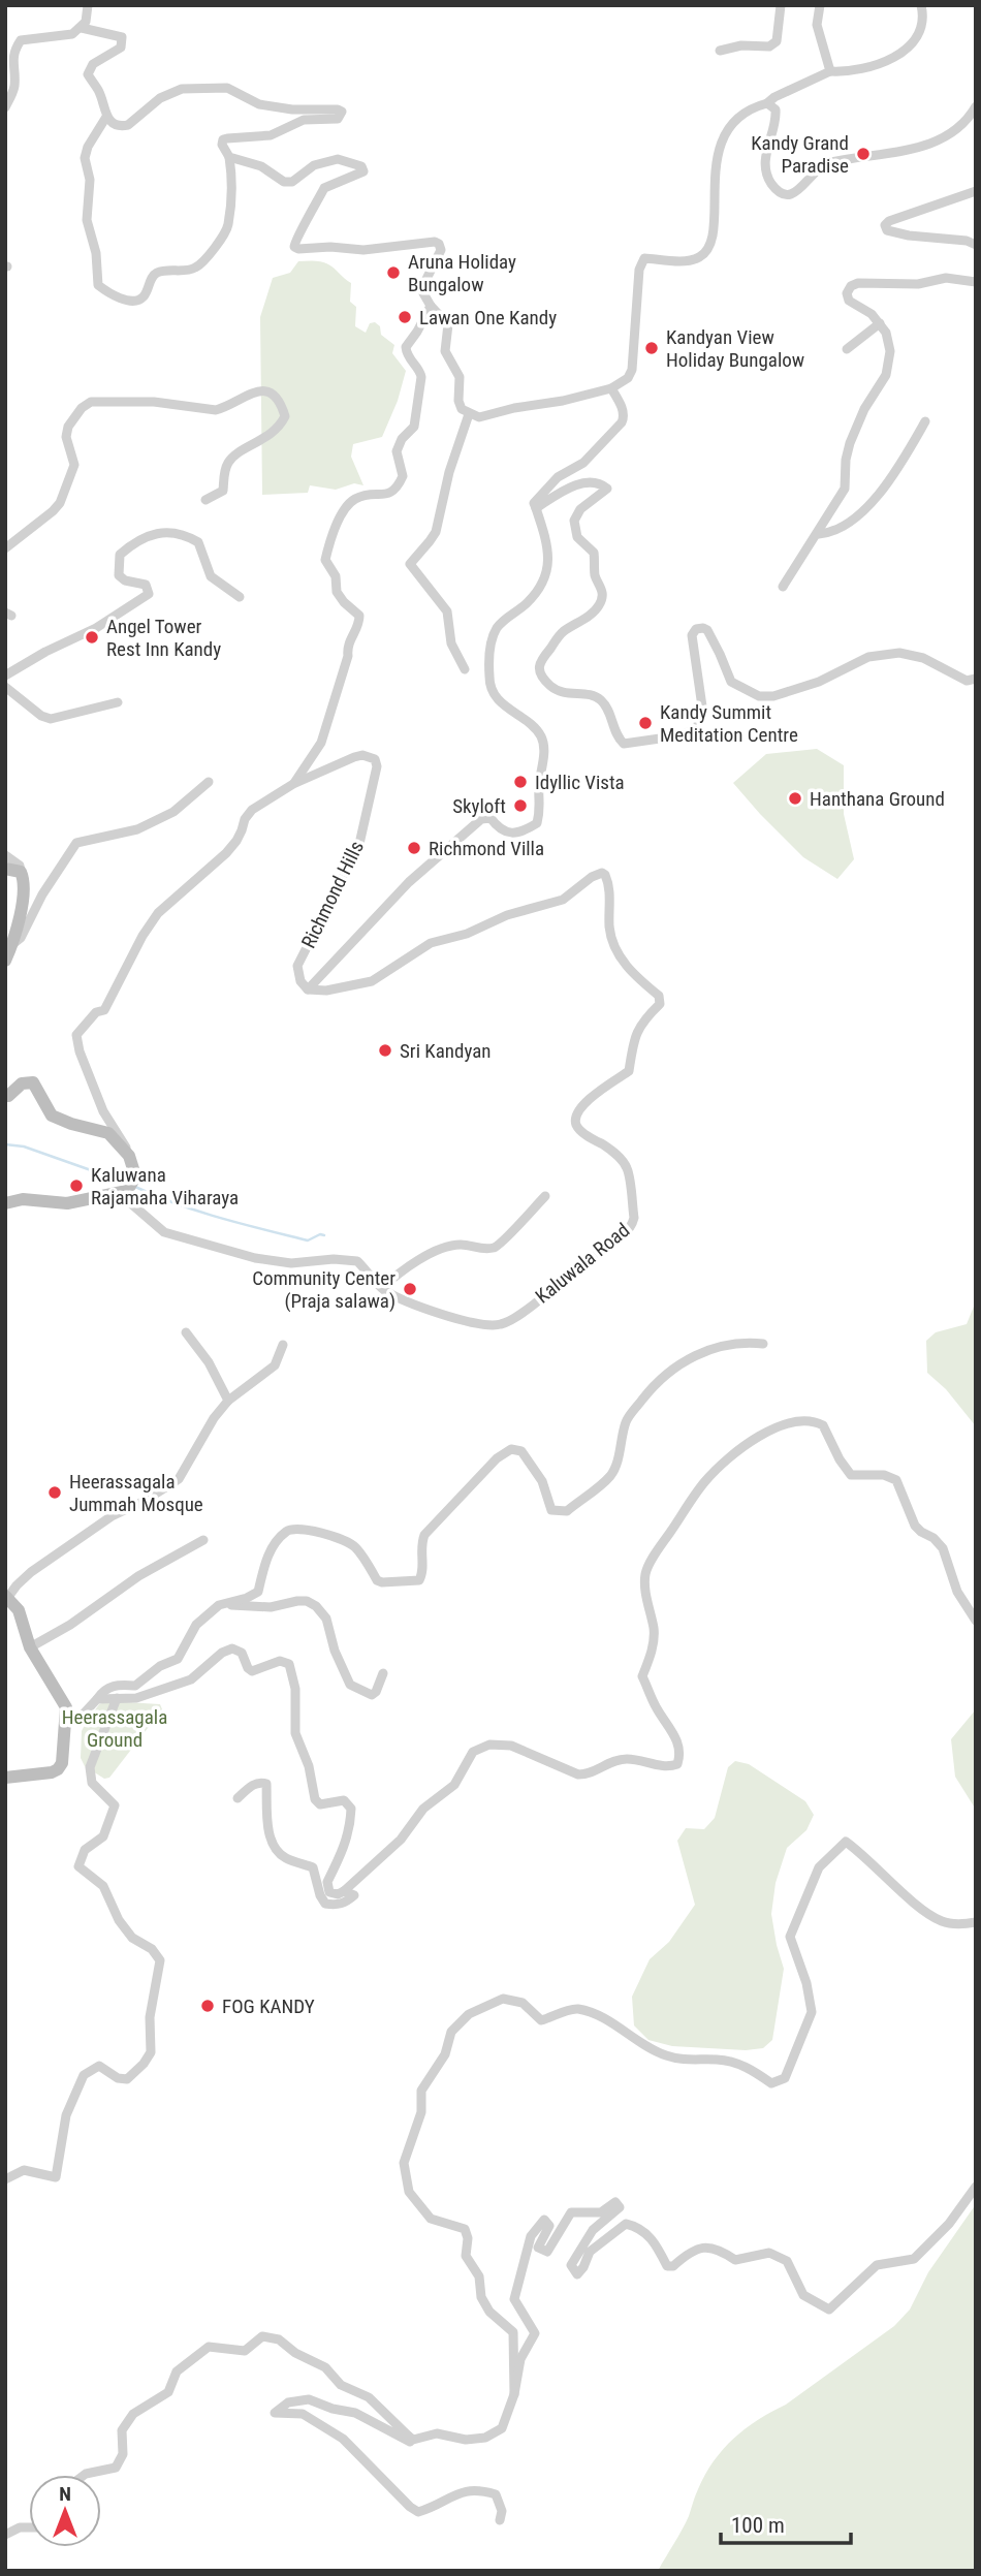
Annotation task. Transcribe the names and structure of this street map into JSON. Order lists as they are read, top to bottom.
{
  "streets": {
    "street": ["Richmond Hills", "Kaluwala Road"]
  },
  "crossings": [
    ["Richmond Hills", "Kaluwala Road"]
  ],
  "parks": ["Heerassagala Ground"],
  "places": [
    "Kandy Grand Paradise",
    "Aruna Holiday Bungalow",
    "Lawan One Kandy",
    "Kandyan View Holiday Bungalow",
    "Angel Tower Rest Inn Kandy",
    "Kandy Summit Meditation Centre",
    "Idyllic Vista",
    "Hanthana Ground",
    "Skyloft",
    "Richmond Villa",
    "Sri Kandyan",
    "Kaluwana Rajamaha Viharaya",
    "Community Center (Praja salawa)",
    "Heerassagala Jummah Mosque",
    "FOG KANDY"
  ],
  "scale_bar": "100 m",
  "north": "top"
}
